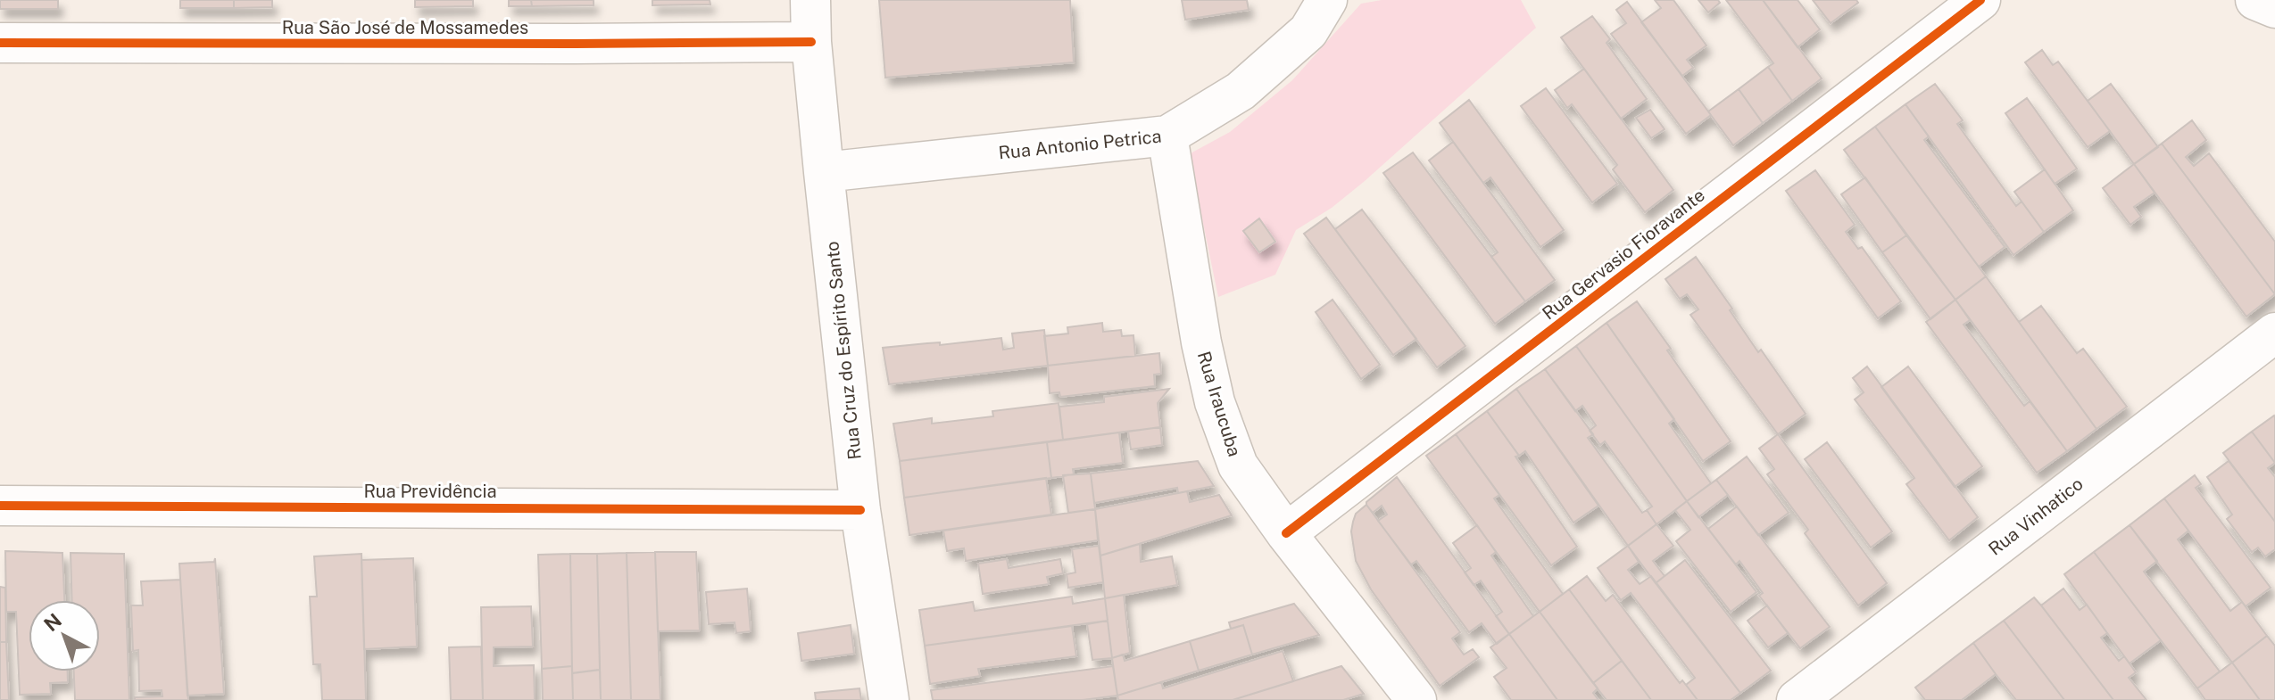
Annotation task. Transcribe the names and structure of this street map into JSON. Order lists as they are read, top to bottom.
{
  "streets": {
    "street": [
      "Rua São José de Mossamedes",
      "Rua Antonio Petrica",
      "Rua Gervasio Fioravante",
      "Rua Cruz do Espírito Santo",
      "Rua Iraucuba",
      "Rua Previdência",
      "Rua Vinhatico"
    ]
  },
  "crossings": [
    ["Rua São José de Mossamedes", "Rua Cruz do Espírito Santo"],
    ["Rua Antonio Petrica", "Rua Cruz do Espírito Santo"],
    ["Rua Antonio Petrica", "Rua Iraucuba"],
    ["Rua Gervasio Fioravante", "Rua Iraucuba"],
    ["Rua Cruz do Espírito Santo", "Rua Previdência"]
  ],
  "north": "top left"
}
